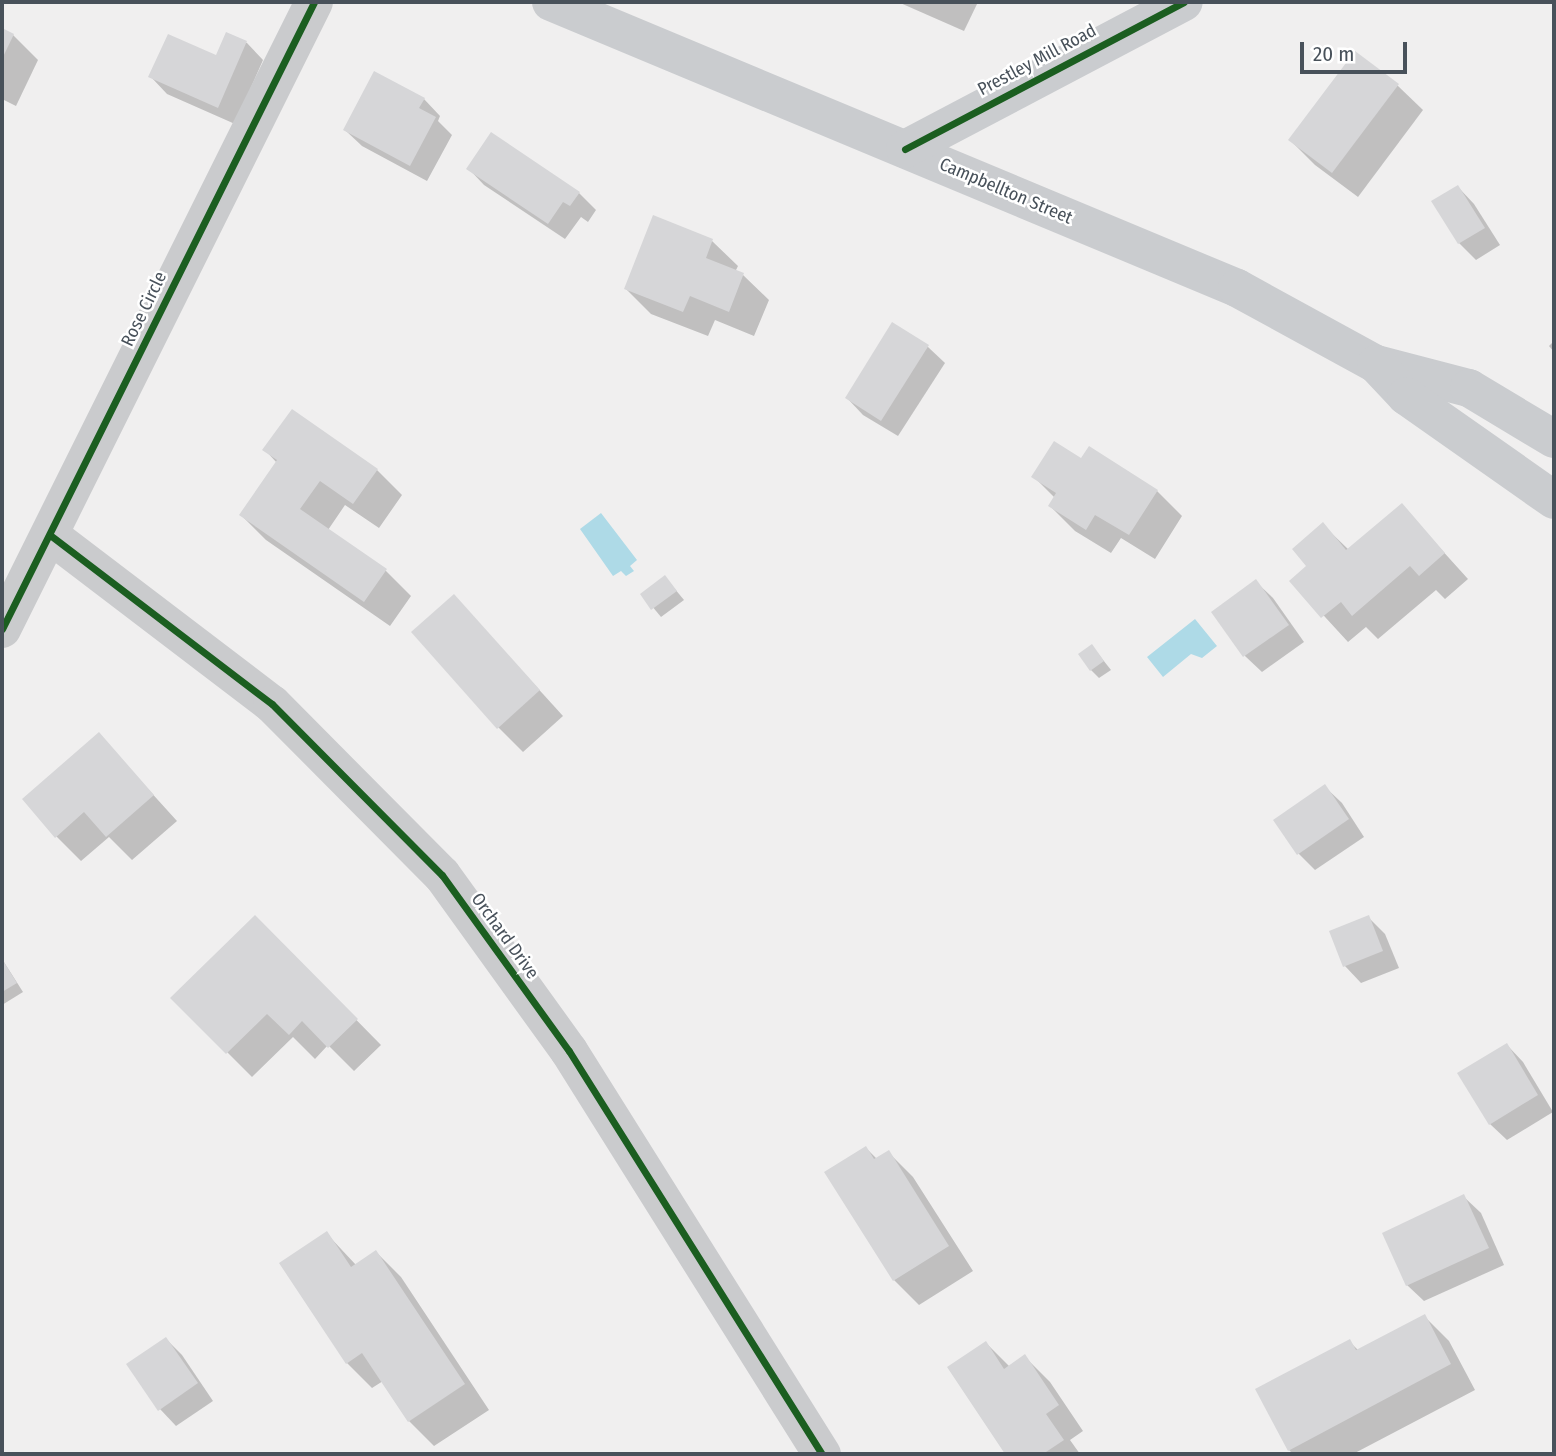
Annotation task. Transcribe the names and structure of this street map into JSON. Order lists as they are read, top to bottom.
{
  "streets": {
    "main road": ["Prestley Mill Road", "Campbellton Street"],
    "street": ["Rose Circle", "Orchard Drive"]
  },
  "crossings": [
    ["Prestley Mill Road", "Campbellton Street"],
    ["Rose Circle", "Orchard Drive"]
  ],
  "scale_bar": "20 m"
}
